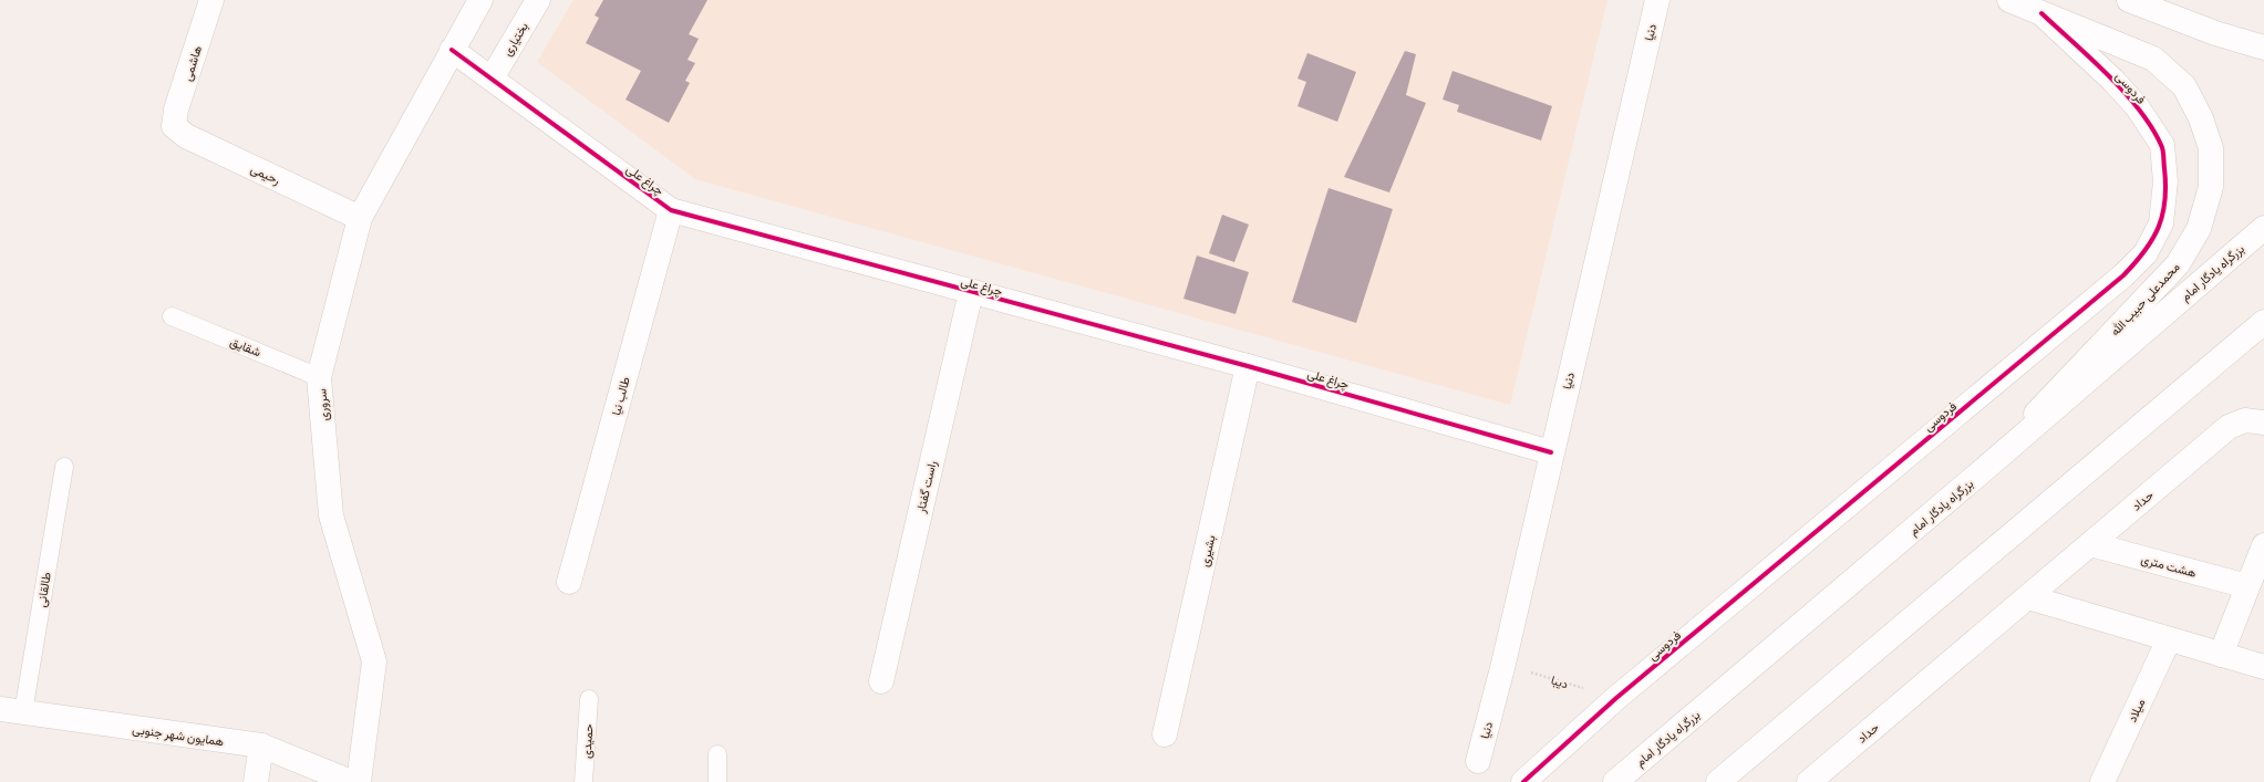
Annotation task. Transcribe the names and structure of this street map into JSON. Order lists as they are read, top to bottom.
{
  "streets": {
    "main road": [
      "دنیا",
      "بختیاری",
      "هاشمی",
      "فردوسی",
      "رحیمی",
      "چراغ‌ علی",
      "بزرگراه یادگار امام",
      "محمدعلی حبیب الله",
      "طالب‌ نیا",
      "سروری",
      "راست گفتار",
      "حداد",
      "بشیری",
      "هشت متری",
      "میلاد",
      "همایون‌ شهر جنوبی"
    ],
    "lane": ["شقایق", "طالقانی", "حمیدی"],
    "path": ["دیبا"]
  },
  "crossings": [
    ["دنیا", "چراغ‌ علی"],
    ["دنیا", "دیبا"],
    ["بختیاری", "چراغ‌ علی"],
    ["هاشمی", "رحیمی"],
    ["فردوسی", "محمدعلی حبیب الله"],
    ["فردوسی", "دیبا"],
    ["رحیمی", "سروری"],
    ["چراغ‌ علی", "طالب‌ نیا"],
    ["چراغ‌ علی", "سروری"],
    ["چراغ‌ علی", "راست گفتار"],
    ["چراغ‌ علی", "بشیری"],
    ["بزرگراه یادگار امام", "محمدعلی حبیب الله"],
    ["شقایق", "سروری"],
    ["حداد", "هشت متری"],
    ["طالقانی", "همایون‌ شهر جنوبی"]
  ]
}
